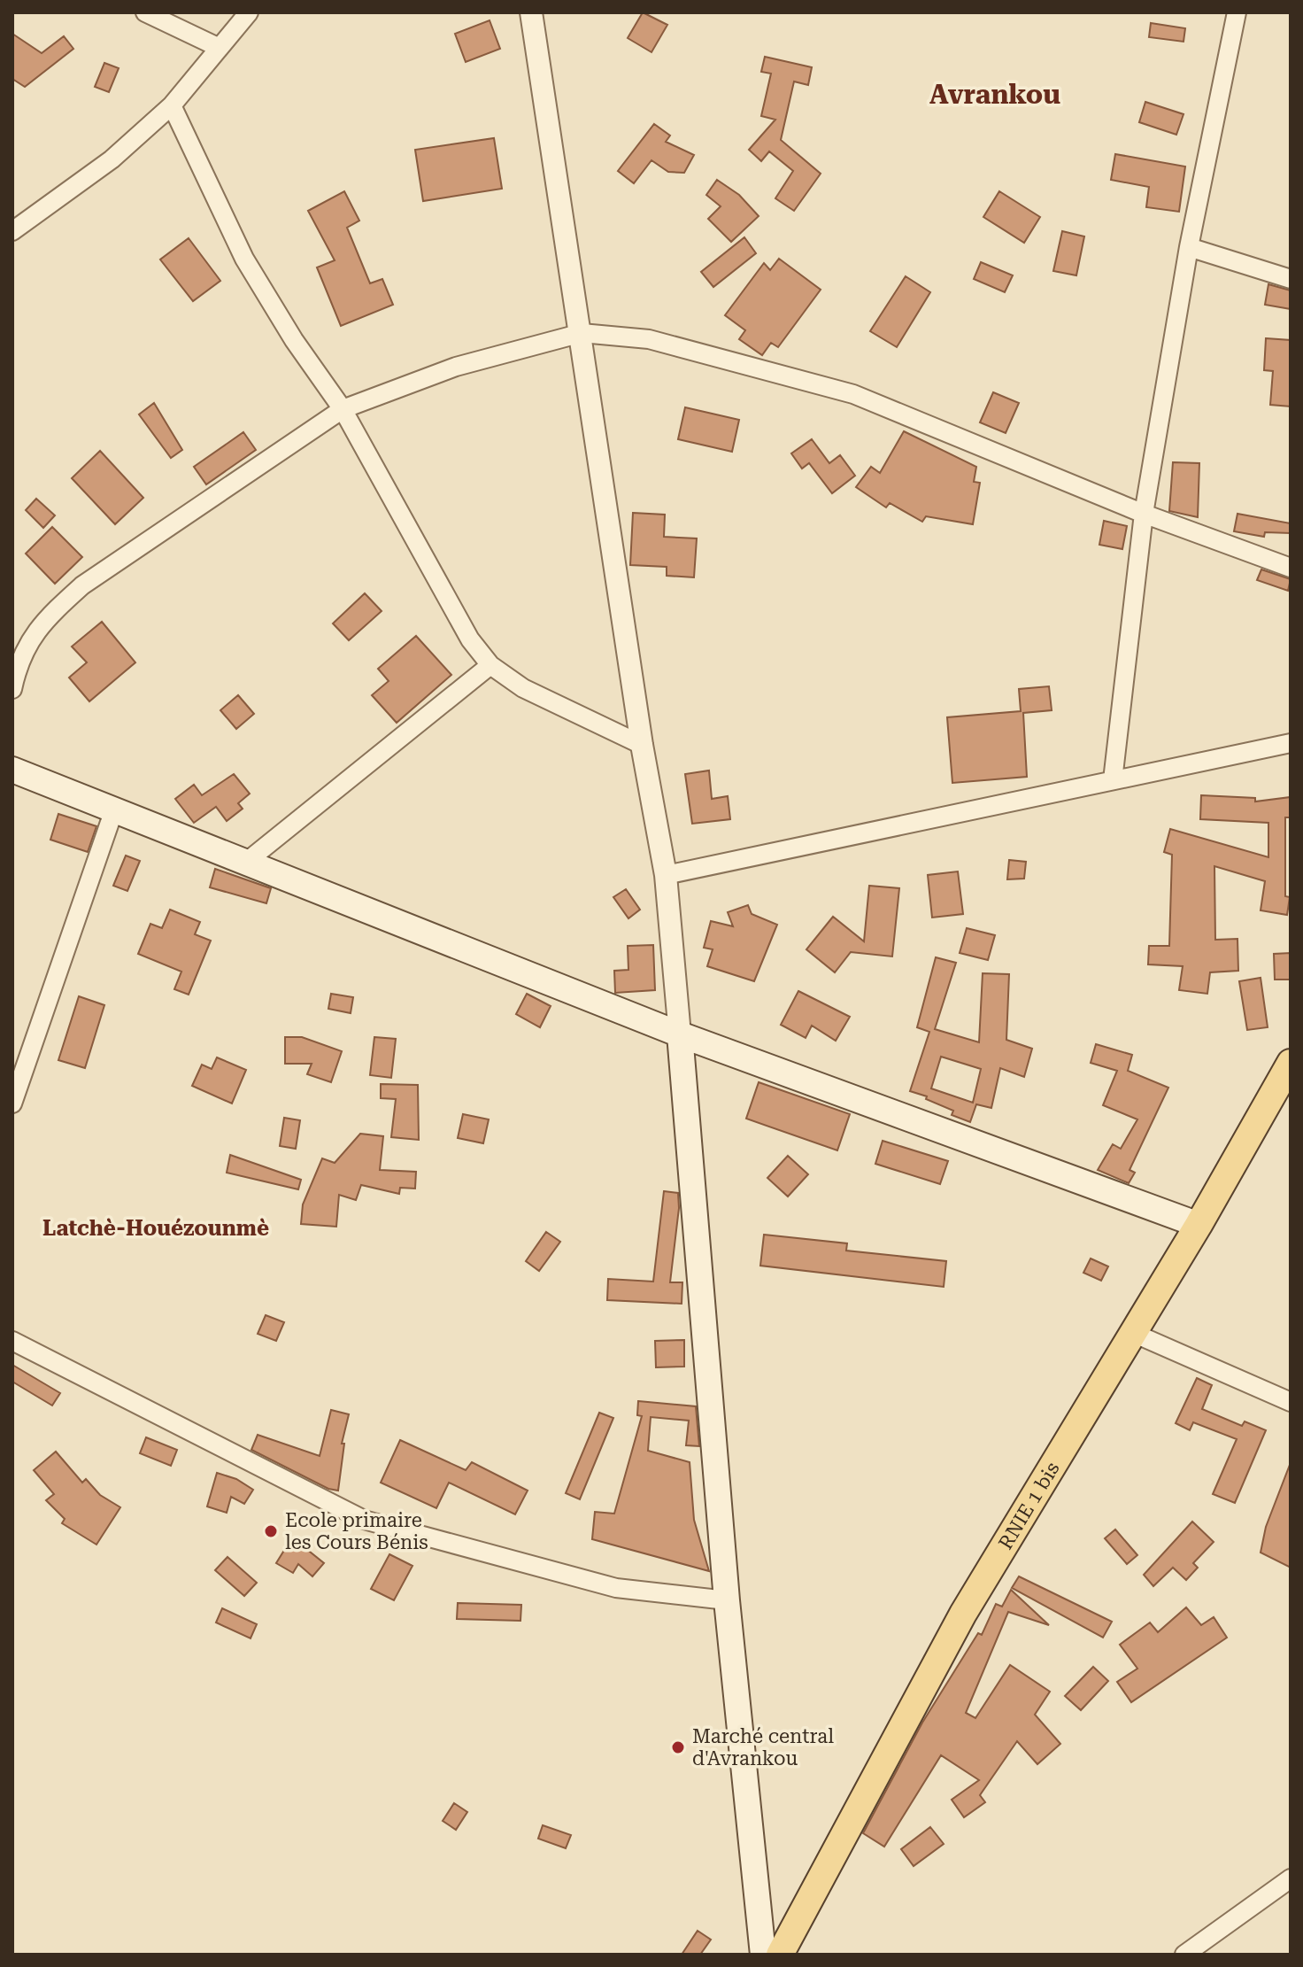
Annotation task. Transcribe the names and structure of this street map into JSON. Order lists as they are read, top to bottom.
{
  "streets": {
    "main road": ["RNIE 1 bis"]
  },
  "districts": ["Avrankou", "Latchè-Houézounmè"],
  "places": ["Ecole primaire les Cours Bénis", "Marché central d'Avrankou"]
}
